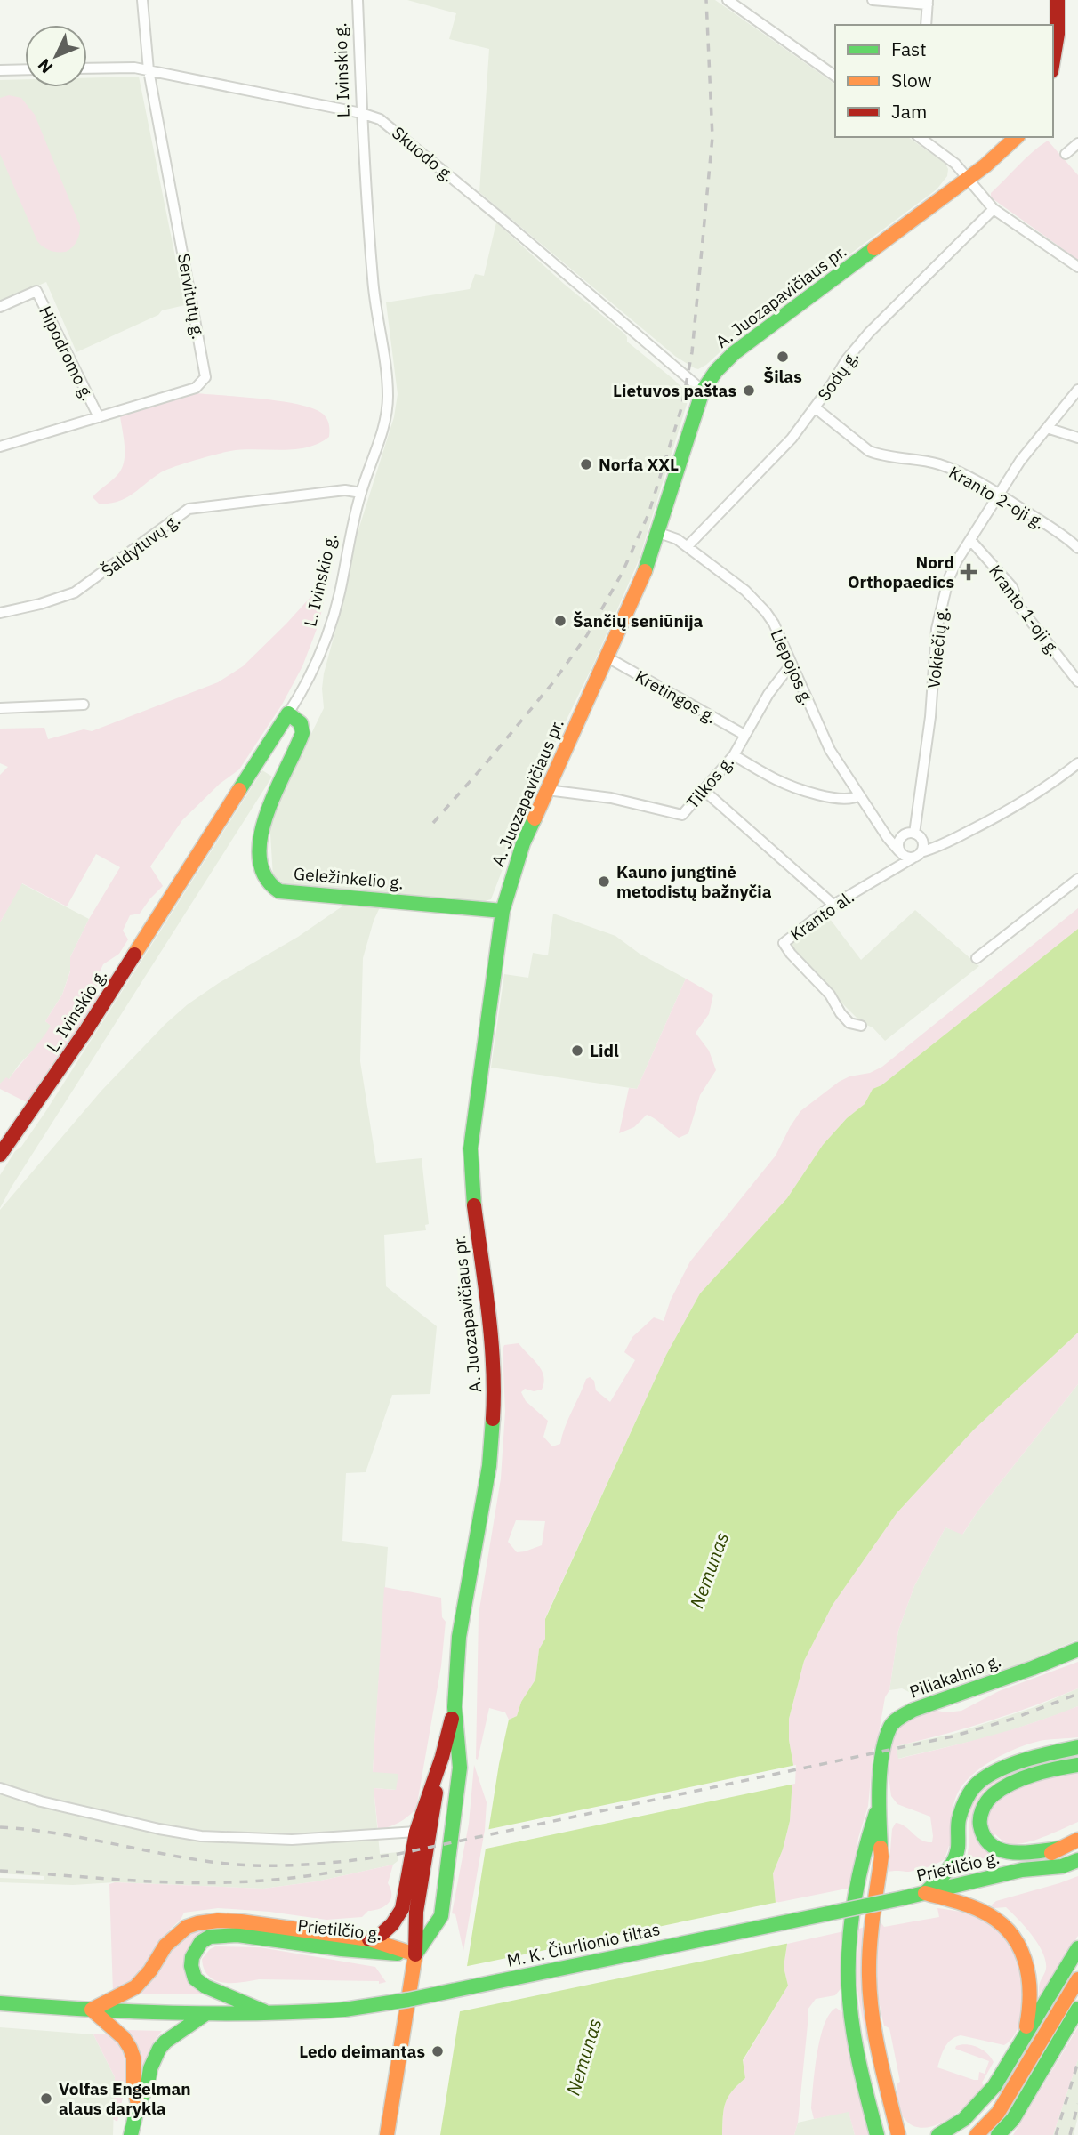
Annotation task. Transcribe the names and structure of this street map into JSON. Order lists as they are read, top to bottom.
{
  "streets": {
    "main road": [
      "L. Ivinskio g.",
      "A. Juozapavičiaus pr.",
      "Geležinkelio g.",
      "Piliakalnio g.",
      "Prietilčio g.",
      "M. K. Čiurlionio tiltas"
    ],
    "street": [
      "Skuodo g.",
      "Servitutų g.",
      "Hipodromo g.",
      "Sodų g.",
      "Kranto 2-oji g.",
      "Šaldytuvų g.",
      "Kranto 1-oji g.",
      "Vokiečių g.",
      "Liepojos g.",
      "Kretingos g.",
      "Tilkos g.",
      "Kranto al."
    ]
  },
  "crossings": [
    ["L. Ivinskio g.", "Skuodo g."],
    ["L. Ivinskio g.", "Šaldytuvų g."],
    ["L. Ivinskio g.", "Geležinkelio g."],
    ["Skuodo g.", "Servitutų g."],
    ["Skuodo g.", "A. Juozapavičiaus pr."],
    ["Servitutų g.", "Hipodromo g."],
    ["A. Juozapavičiaus pr.", "Liepojos g."],
    ["A. Juozapavičiaus pr.", "Kretingos g."],
    ["A. Juozapavičiaus pr.", "Tilkos g."],
    ["A. Juozapavičiaus pr.", "Geležinkelio g."],
    ["A. Juozapavičiaus pr.", "Prietilčio g."],
    ["Sodų g.", "Kranto 2-oji g."],
    ["Sodų g.", "Liepojos g."],
    ["Kranto 2-oji g.", "Vokiečių g."],
    ["Kranto 1-oji g.", "Vokiečių g."],
    ["Liepojos g.", "Tilkos g."],
    ["Kretingos g.", "Tilkos g."],
    ["Prietilčio g.", "M. K. Čiurlionio tiltas"]
  ],
  "water": ["Nemunas"],
  "places": {
    "other": [
      "Šilas",
      "Lietuvos paštas",
      "Norfa XXL",
      "Šančių seniūnija",
      "Kauno jungtinė metodistų bažnyčia",
      "Lidl",
      "Ledo deimantas",
      "Volfas Engelman alaus darykla"
    ],
    "health": ["Nord Orthopaedics"]
  },
  "legend": ["Fast", "Slow", "Jam"],
  "north": "bottom left"
}
